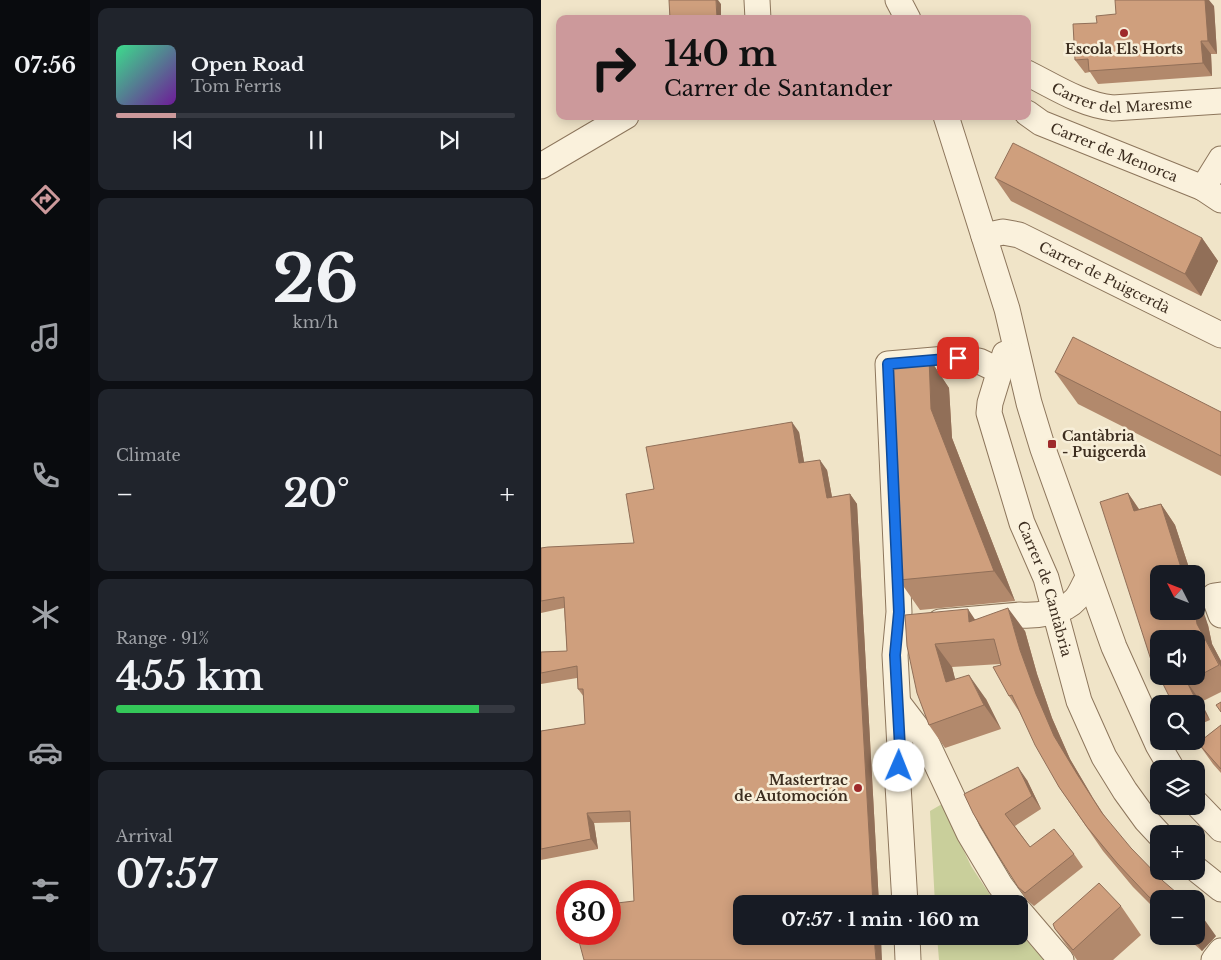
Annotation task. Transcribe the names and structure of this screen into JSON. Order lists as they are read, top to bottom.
{
  "streets": {
    "street": [
      "Carrer del Maresme",
      "Carrer de Menorca",
      "Carrer de Puigcerdà",
      "Carrer de Cantàbria"
    ]
  },
  "places": {
    "other": ["Escola Els Horts", "Mastertrac de Automoción"],
    "transit": ["Cantàbria - Puigcerdà"]
  },
  "north": "top left",
  "page": {
    "tabs": "07:56",
    "turn": ["140 m", "Carrer de Santander"],
    "song": ["Open Road", "Tom Ferris"],
    "tile": [
      ["26", "km/h"],
      "Climate",
      ["Range · 91%", "455 km"],
      ["Arrival", "07:57"]
    ],
    "heat": ["−", "20°", "+"],
    "map_buttons": ["+", "−"],
    "limit": "30",
    "trip": "07:57 · 1 min · 160 m"
  }
}
